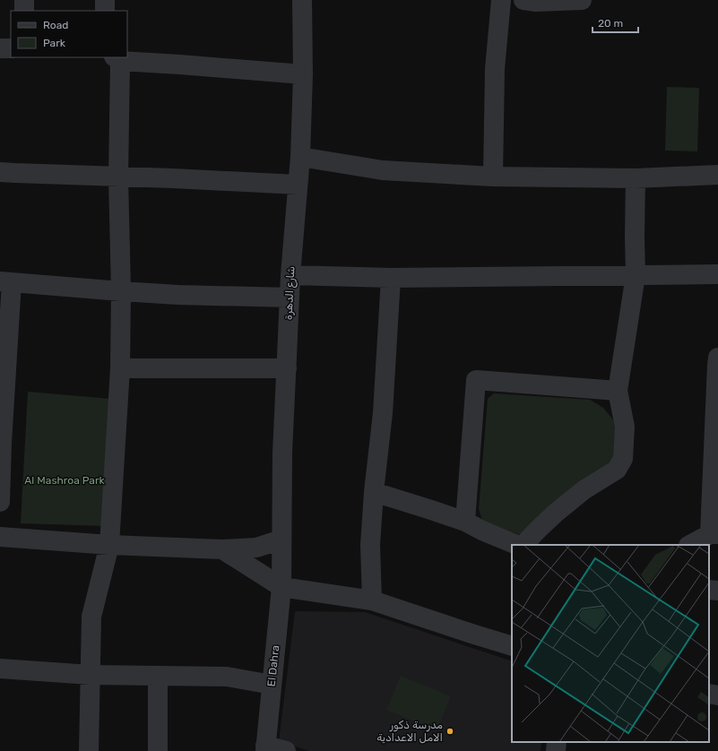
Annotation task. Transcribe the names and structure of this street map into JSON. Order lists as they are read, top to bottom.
{
  "streets": {
    "street": ["شارع الدهرة", "El Dahra"]
  },
  "crossings": [
    ["شارع الدهرة", "El Dahra"]
  ],
  "parks": ["Al Mashroa Park"],
  "places": ["مدرسة ذكور الامل الاعدادية"],
  "legend": ["Road", "Park"],
  "scale_bar": "20 m"
}
